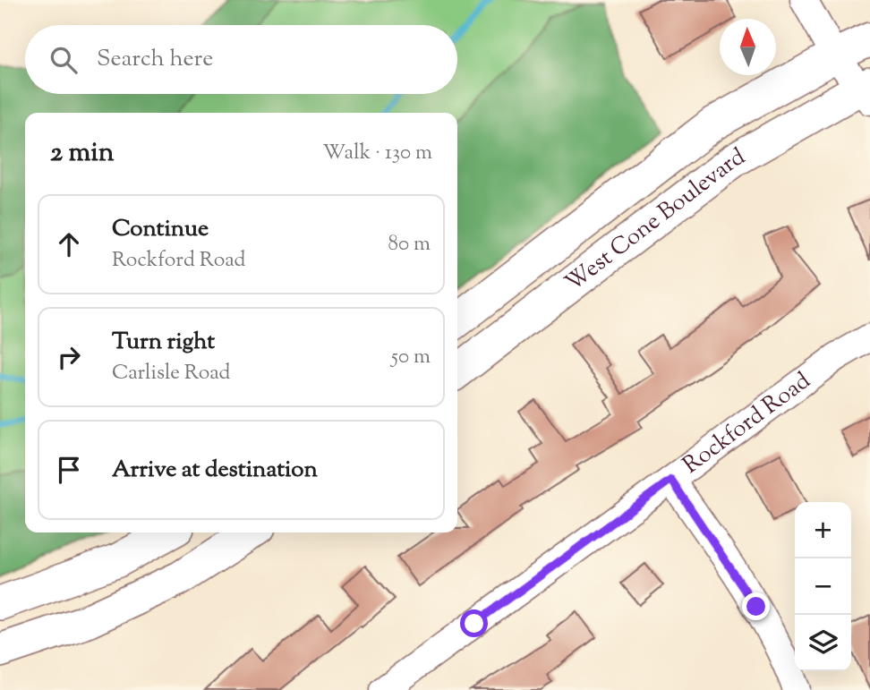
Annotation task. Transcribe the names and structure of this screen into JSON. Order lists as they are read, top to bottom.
{
  "streets": {
    "main road": ["West Cone Boulevard"],
    "street": ["Rockford Road"]
  },
  "north": "top",
  "page": {
    "search": "Search here",
    "heading": ["2 min", "Walk · 130 m"],
    "list": [
      ["Continue", "Rockford Road", "80 m"],
      ["Turn right", "Carlisle Road", "50 m"],
      "Arrive at destination"
    ],
    "map_buttons": ["+", "−"]
  }
}
